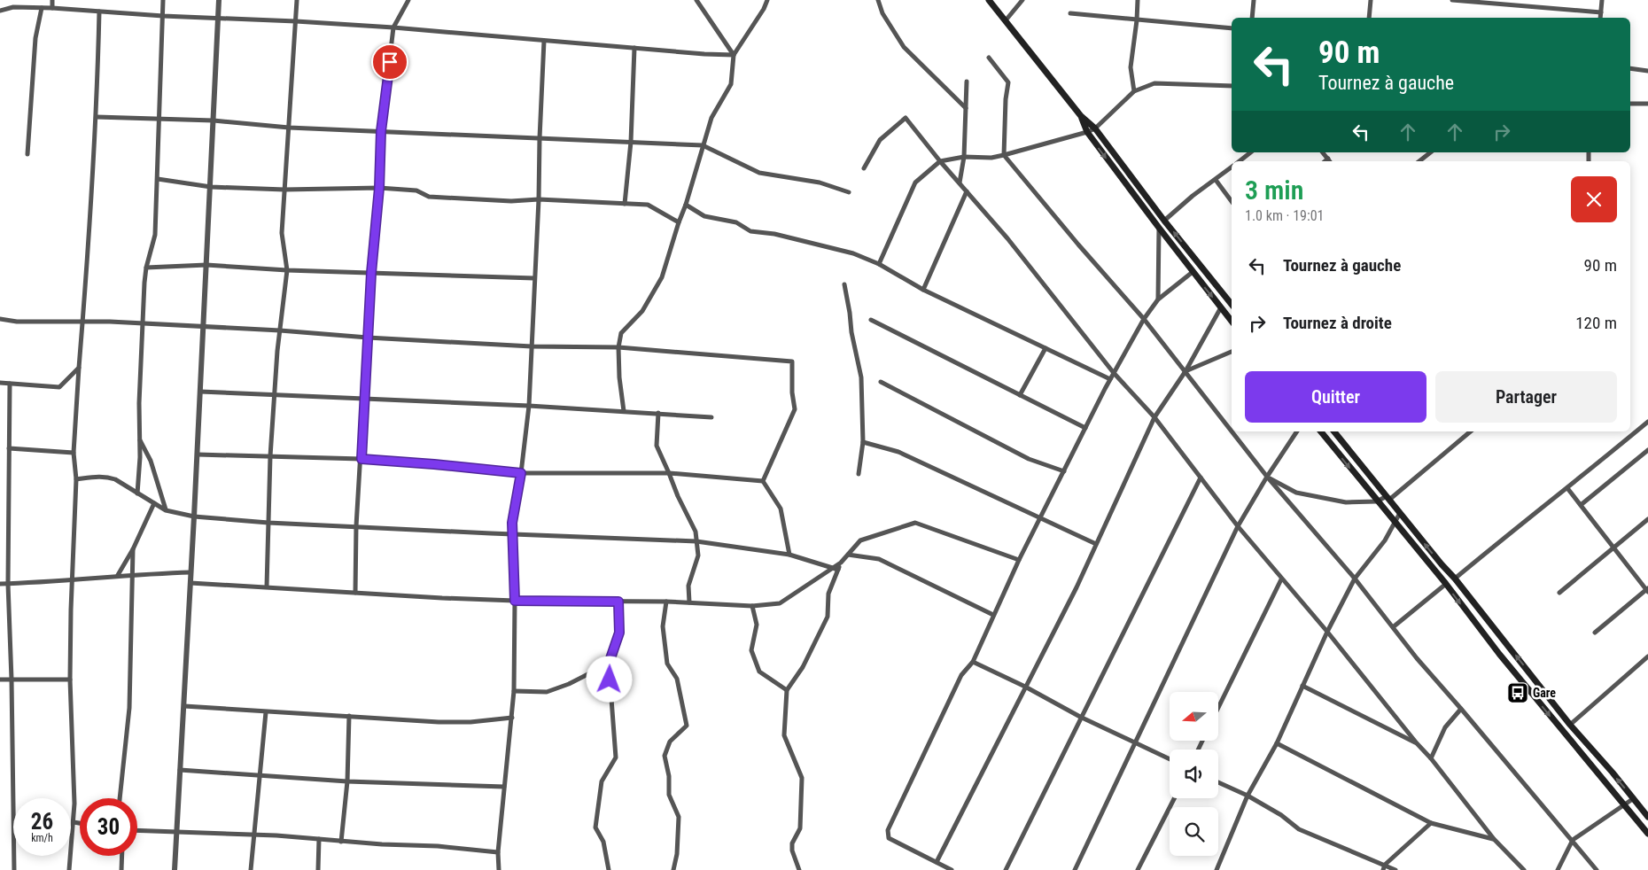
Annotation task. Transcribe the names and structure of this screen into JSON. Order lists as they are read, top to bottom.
{
  "places": {
    "bus stop": ["Gare"]
  },
  "north": "left",
  "page": {
    "turn": ["90 m", "Tournez à gauche"],
    "heading": ["3 min", "1.0 km · 19:01"],
    "list": [
      {
        "name": "Tournez à gauche",
        "value": "90 m"
      },
      {
        "name": "Tournez à droite",
        "value": "120 m"
      }
    ],
    "buttons": ["Quitter", "Partager"],
    "speed": "26 km/h",
    "limit": "30"
  }
}
